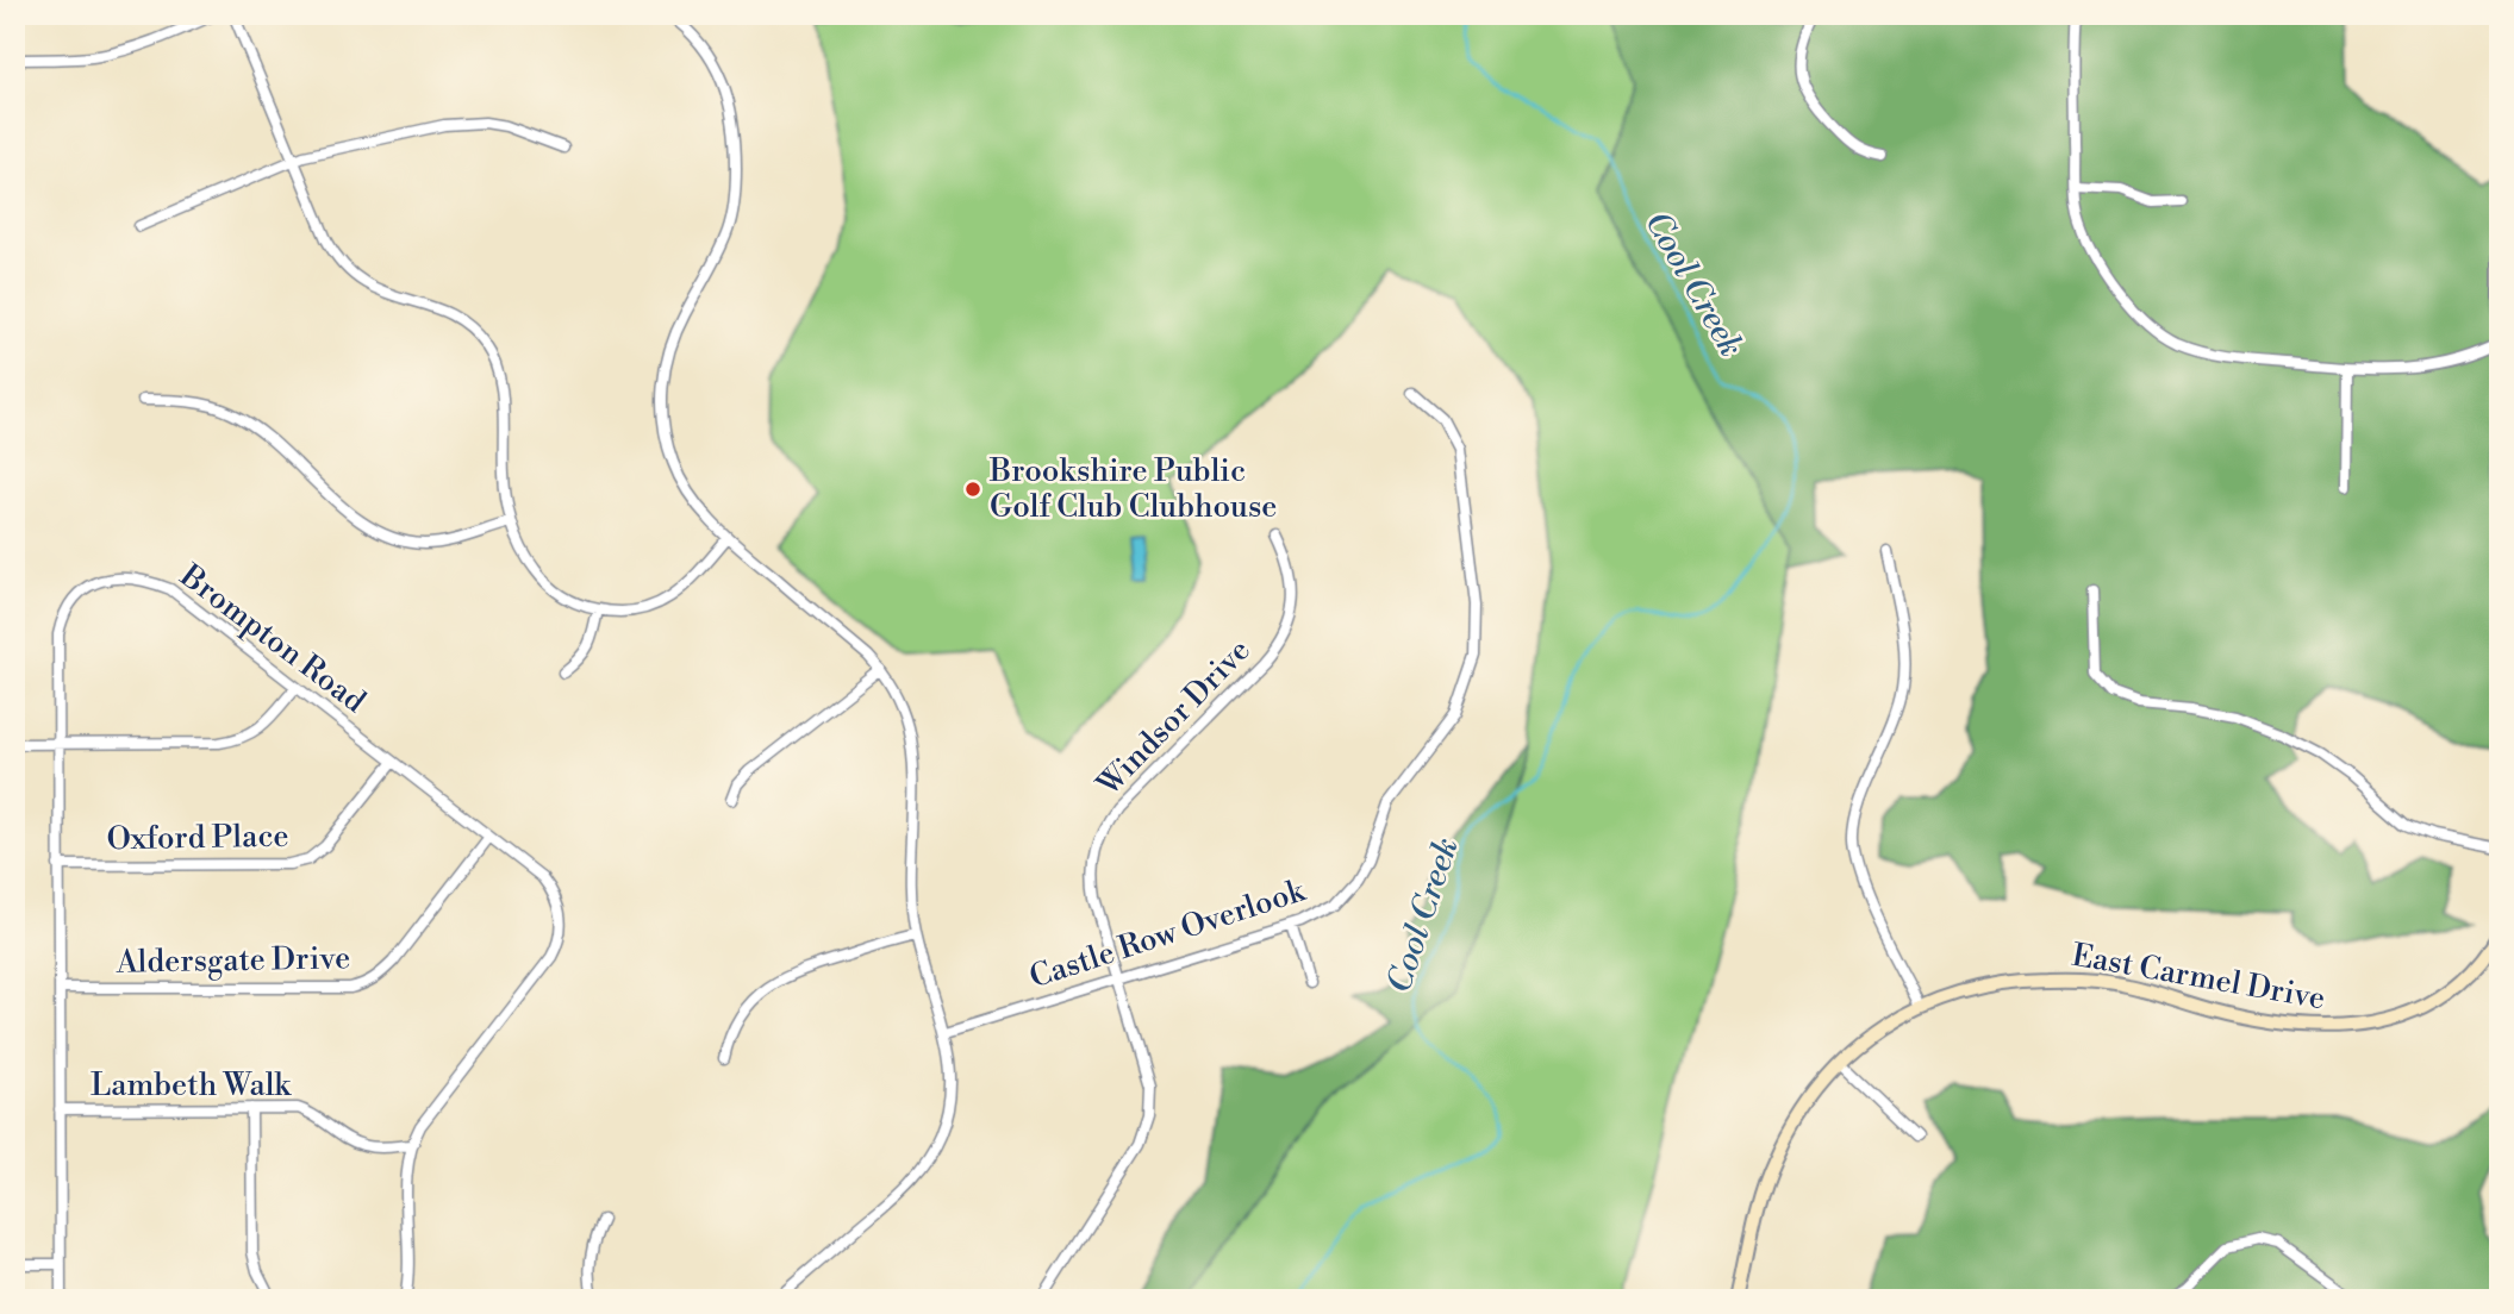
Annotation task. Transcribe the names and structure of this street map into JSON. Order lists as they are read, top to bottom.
{
  "streets": {
    "street": [
      "Brompton Road",
      "Windsor Drive",
      "Oxford Place",
      "Castle Row Overlook",
      "Aldersgate Drive",
      "East Carmel Drive",
      "Lambeth Walk"
    ]
  },
  "crossings": [
    ["Brompton Road", "Oxford Place"],
    ["Brompton Road", "Aldersgate Drive"],
    ["Brompton Road", "Lambeth Walk"],
    ["Windsor Drive", "Castle Row Overlook"]
  ],
  "water": ["Cool Creek"],
  "places": ["Brookshire Public Golf Club Clubhouse"]
}
